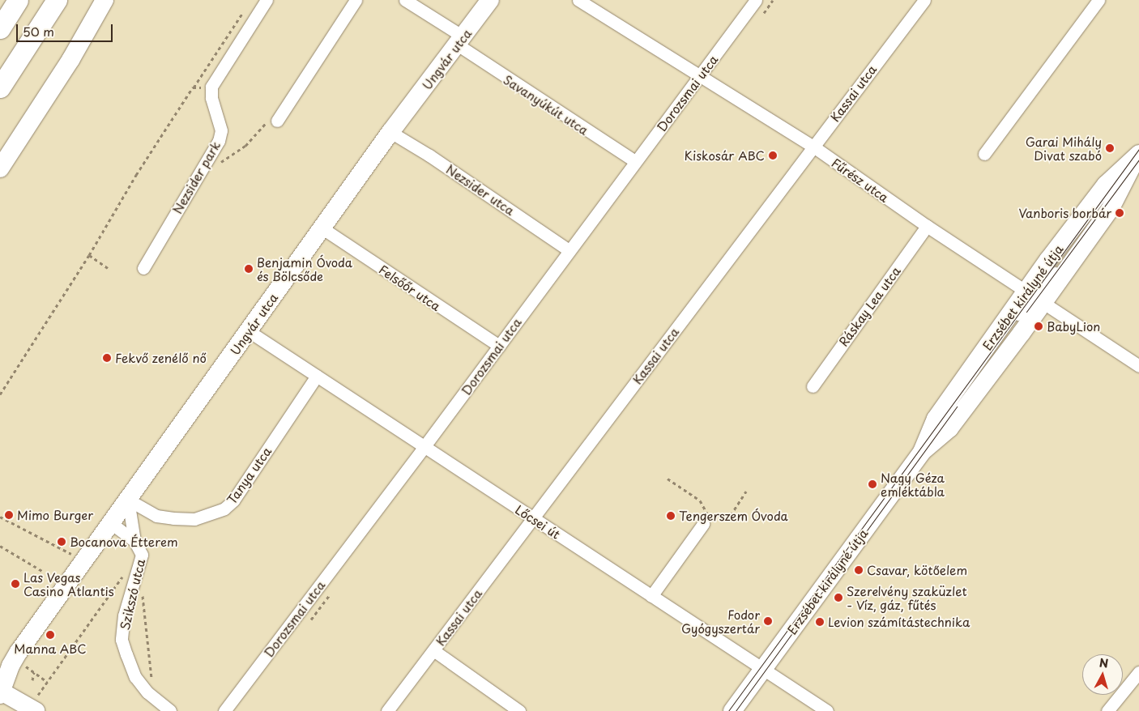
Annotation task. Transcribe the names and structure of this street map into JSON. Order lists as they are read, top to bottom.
{
  "streets": {
    "street": [
      "Ungvár utca",
      "Dorozsmai utca",
      "Kassai utca",
      "Savanyúkút utca",
      "Nezsider park",
      "Fűrész utca",
      "Nezsider utca",
      "Felsőőr utca",
      "Erzsébet királyné útja",
      "Ráskay Lea utca",
      "Tanya utca",
      "Lőcsei út",
      "Szikszó utca"
    ]
  },
  "crossings": [
    ["Ungvár utca", "Savanyúkút utca"],
    ["Ungvár utca", "Nezsider utca"],
    ["Ungvár utca", "Felsőőr utca"],
    ["Ungvár utca", "Tanya utca"],
    ["Ungvár utca", "Lőcsei út"],
    ["Ungvár utca", "Szikszó utca"],
    ["Dorozsmai utca", "Savanyúkút utca"],
    ["Dorozsmai utca", "Fűrész utca"],
    ["Dorozsmai utca", "Nezsider utca"],
    ["Dorozsmai utca", "Felsőőr utca"],
    ["Dorozsmai utca", "Lőcsei út"],
    ["Kassai utca", "Fűrész utca"],
    ["Kassai utca", "Lőcsei út"],
    ["Fűrész utca", "Erzsébet királyné útja"],
    ["Fűrész utca", "Ráskay Lea utca"],
    ["Erzsébet királyné útja", "Lőcsei út"],
    ["Tanya utca", "Lőcsei út"]
  ],
  "places": [
    "Garai Mihály Divat szabó",
    "Kiskosár ABC",
    "Vanboris borbár",
    "Benjamin Óvoda és Bölcsőde",
    "BabyLion",
    "Fekvő zenélő nő",
    "Nagy Géza emléktábla",
    "Mimo Burger",
    "Tengerszem Óvoda",
    "Bocanova Étterem",
    "Csavar, kötőelem",
    "Las Vegas Casino Atlantis",
    "Szerelvény szaküzlet - Víz, gáz, fűtés",
    "Fodor Gyógyszertár",
    "Levion számítástechnika",
    "Manna ABC"
  ],
  "scale_bar": "50 m",
  "north": "top"
}
